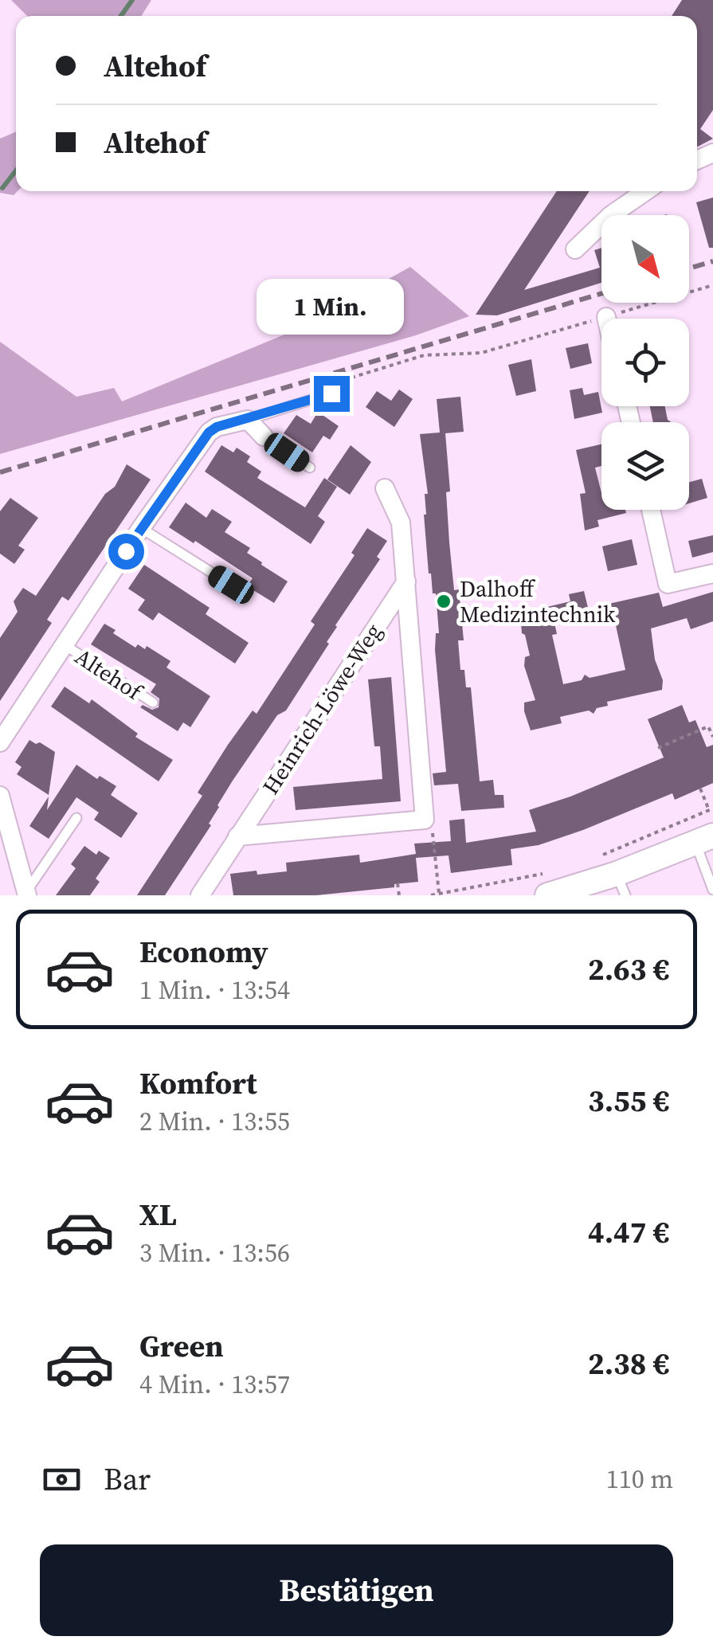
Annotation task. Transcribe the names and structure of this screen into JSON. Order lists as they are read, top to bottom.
{
  "streets": {
    "street": ["Altehof", "Heinrich-Löwe-Weg"]
  },
  "places": ["Dalhoff Medizintechnik"],
  "north": "bottom right",
  "page": {
    "banner": ["Altehof", "Altehof"],
    "bubble": "1 Min.",
    "list": [
      {
        "name": "Economy",
        "note": "1 Min. · 13:54",
        "value": "2.63 €"
      },
      {
        "name": "Komfort",
        "note": "2 Min. · 13:55",
        "value": "3.55 €"
      },
      {
        "name": "XL",
        "note": "3 Min. · 13:56",
        "value": "4.47 €"
      },
      {
        "name": "Green",
        "note": "4 Min. · 13:57",
        "value": "2.38 €"
      }
    ],
    "pay": ["Bar", "110 m"],
    "buttons": "Bestätigen"
  }
}
